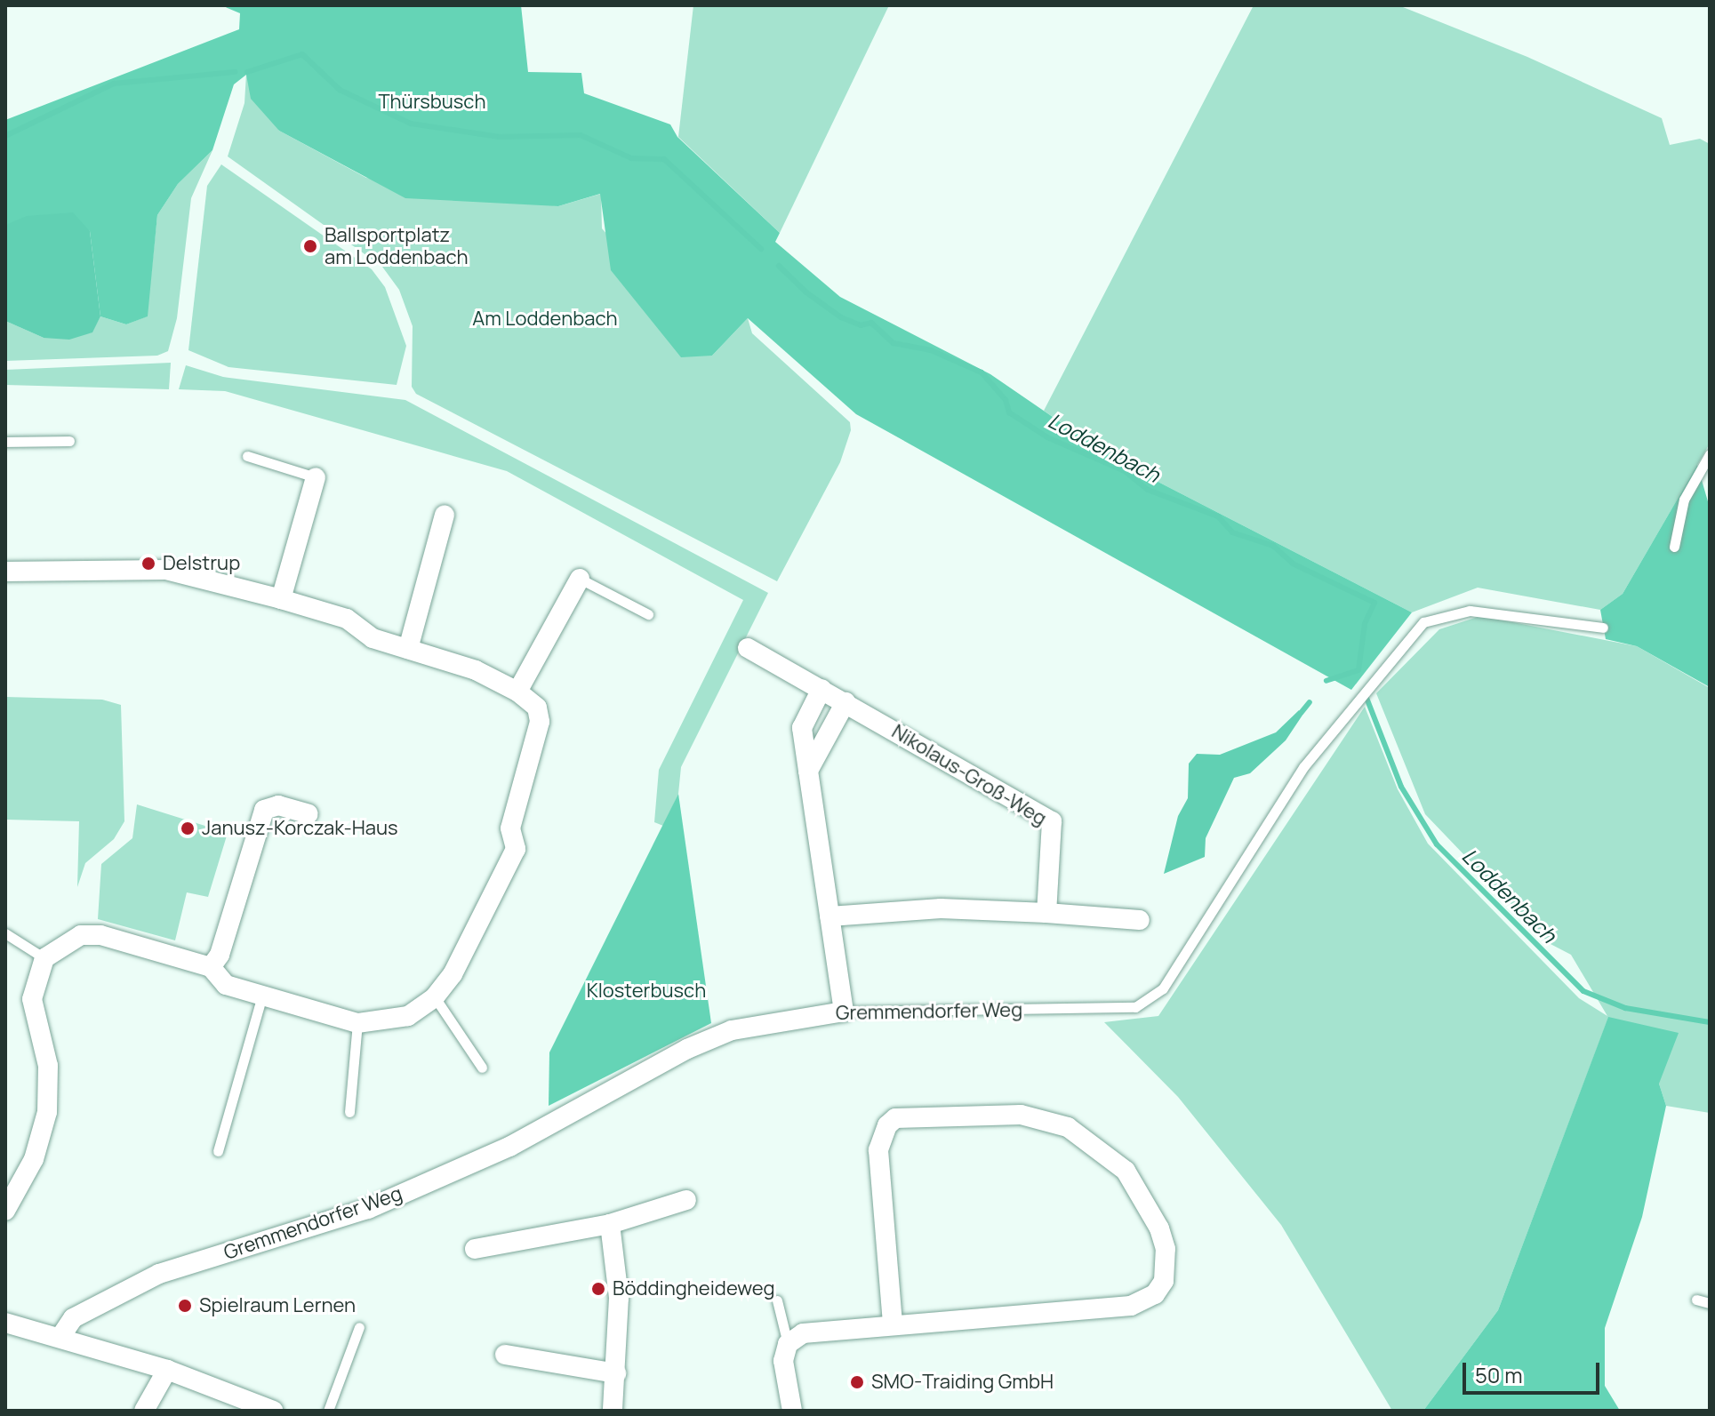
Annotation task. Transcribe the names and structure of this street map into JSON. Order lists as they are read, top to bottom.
{
  "streets": {
    "street": ["Nikolaus-Groß-Weg", "Gremmendorfer Weg"]
  },
  "water": ["Loddenbach"],
  "parks": ["Thürsbusch", "Am Loddenbach", "Klosterbusch"],
  "places": [
    "Ballsportplatz am Loddenbach",
    "Delstrup",
    "Janusz-Korczak-Haus",
    "Böddingheideweg",
    "Spielraum Lernen",
    "SMO-Traiding GmbH"
  ],
  "scale_bar": "50 m"
}
